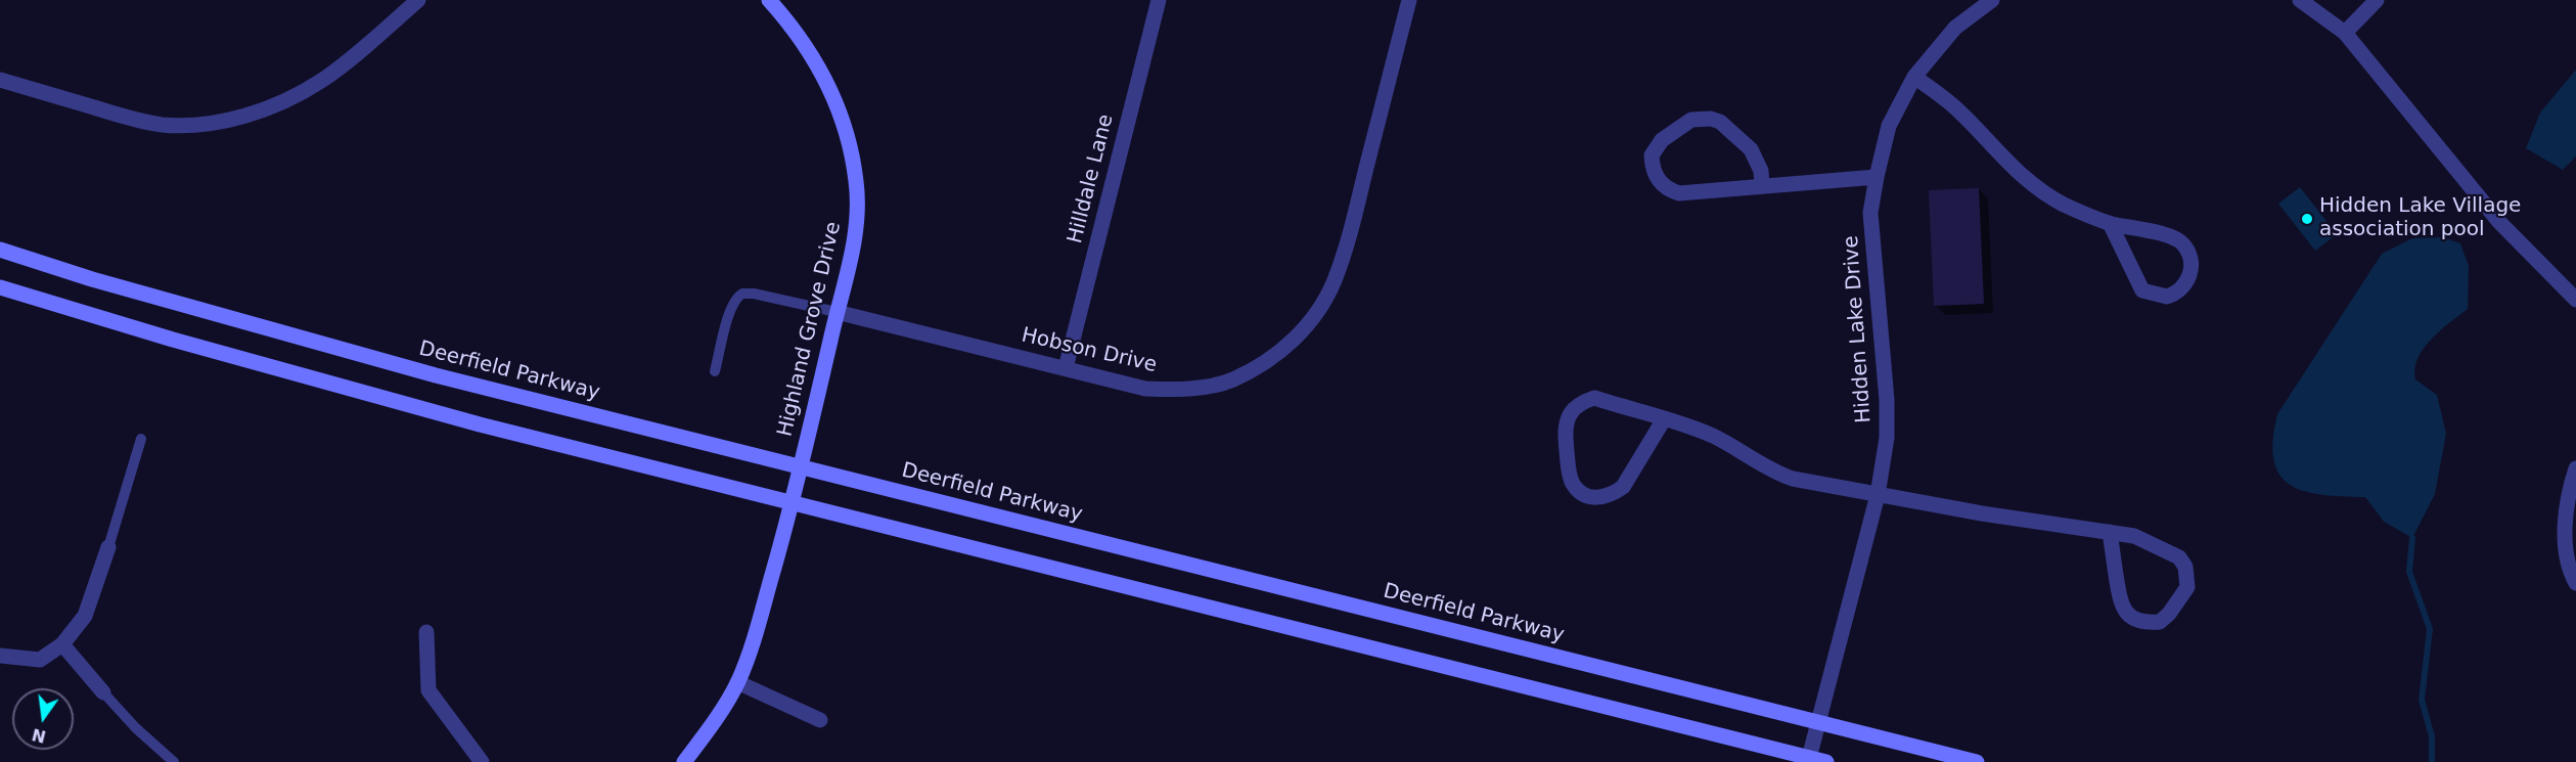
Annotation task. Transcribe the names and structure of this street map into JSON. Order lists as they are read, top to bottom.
{
  "streets": {
    "main road": ["Highland Grove Drive", "Deerfield Parkway"],
    "street": ["Hilldale Lane", "Hidden Lake Drive", "Hobson Drive"]
  },
  "crossings": [
    ["Hilldale Lane", "Hobson Drive"],
    ["Highland Grove Drive", "Hobson Drive"],
    ["Highland Grove Drive", "Deerfield Parkway"],
    ["Hidden Lake Drive", "Deerfield Parkway"]
  ],
  "places": ["Hidden Lake Village association pool"],
  "north": "bottom"
}
